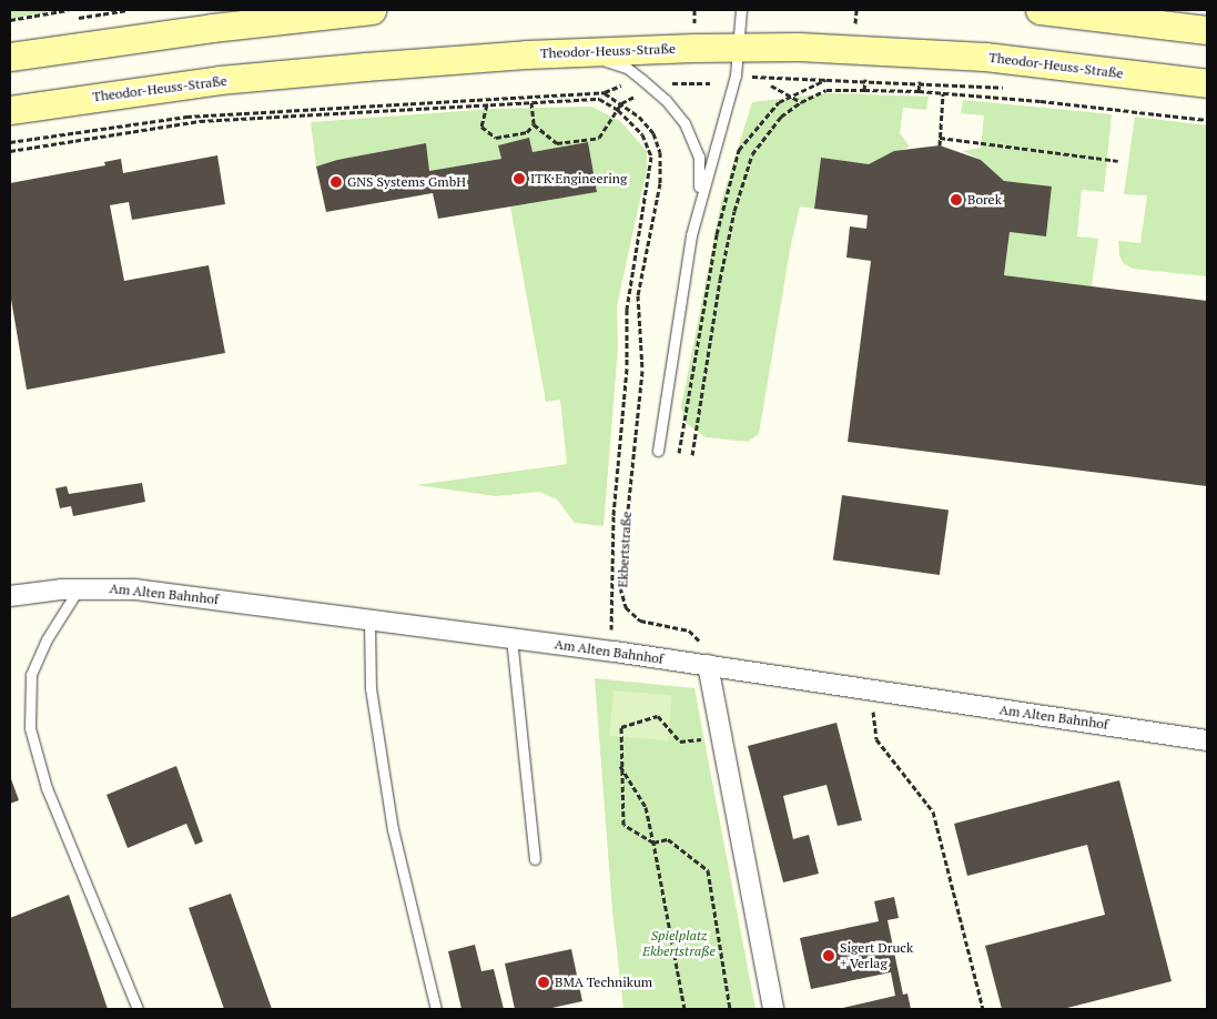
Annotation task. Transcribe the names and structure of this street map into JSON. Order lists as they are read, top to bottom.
{
  "streets": {
    "main road": ["Theodor-Heuss-Straße"],
    "street": ["Am Alten Bahnhof"],
    "path": ["Ekbertstraße"]
  },
  "crossings": [
    ["Ekbertstraße", "Am Alten Bahnhof"]
  ],
  "parks": ["Spielplatz Ekbertstraße"],
  "places": [
    "ITK Engineering",
    "GNS Systems GmbH",
    "Borek",
    "Sigert Druck + Verlag",
    "BMA Technikum"
  ]
}
